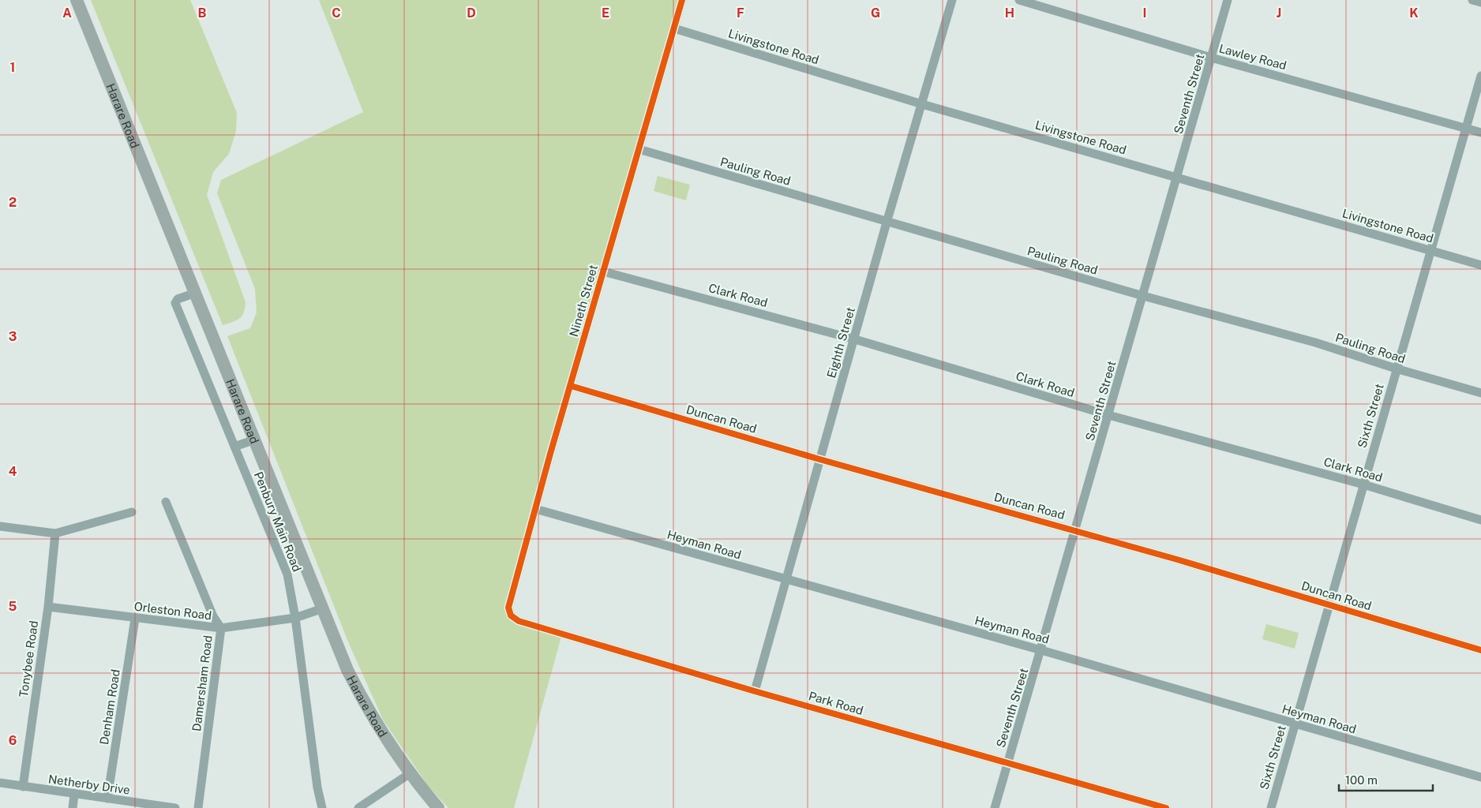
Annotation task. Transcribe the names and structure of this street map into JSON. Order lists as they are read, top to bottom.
{
  "streets": {
    "highway": ["Harare Road"],
    "street": [
      "Livingstone Road",
      "Lawley Road",
      "Seventh Street",
      "Pauling Road",
      "Clark Road",
      "Nineth Street",
      "Eighth Street",
      "Sixth Street",
      "Duncan Road",
      "Penbury Main Road",
      "Heyman Road",
      "Orleston Road",
      "Tonybee Road",
      "Damersham Road",
      "Park Road",
      "Denham Road",
      "Netherby Drive"
    ]
  },
  "crossings": [
    ["Livingstone Road", "Seventh Street"],
    ["Livingstone Road", "Nineth Street"],
    ["Livingstone Road", "Eighth Street"],
    ["Livingstone Road", "Sixth Street"],
    ["Lawley Road", "Seventh Street"],
    ["Lawley Road", "Sixth Street"],
    ["Seventh Street", "Pauling Road"],
    ["Seventh Street", "Clark Road"],
    ["Seventh Street", "Duncan Road"],
    ["Seventh Street", "Heyman Road"],
    ["Seventh Street", "Park Road"],
    ["Harare Road", "Penbury Main Road"],
    ["Harare Road", "Orleston Road"],
    ["Pauling Road", "Nineth Street"],
    ["Pauling Road", "Eighth Street"],
    ["Pauling Road", "Sixth Street"],
    ["Clark Road", "Nineth Street"],
    ["Clark Road", "Eighth Street"],
    ["Clark Road", "Sixth Street"],
    ["Nineth Street", "Duncan Road"],
    ["Nineth Street", "Heyman Road"],
    ["Nineth Street", "Park Road"],
    ["Eighth Street", "Duncan Road"],
    ["Eighth Street", "Heyman Road"],
    ["Eighth Street", "Park Road"],
    ["Sixth Street", "Duncan Road"],
    ["Sixth Street", "Heyman Road"],
    ["Penbury Main Road", "Orleston Road"],
    ["Orleston Road", "Tonybee Road"],
    ["Orleston Road", "Damersham Road"],
    ["Orleston Road", "Denham Road"],
    ["Tonybee Road", "Netherby Drive"],
    ["Denham Road", "Netherby Drive"]
  ],
  "scale_bar": "100 m",
  "grid": {
    "columns": [
      "A",
      "B",
      "C",
      "D",
      "E",
      "F",
      "G",
      "H",
      "I",
      "J",
      "K"
    ],
    "rows": [
      "1",
      "2",
      "3",
      "4",
      "5",
      "6"
    ]
  }
}
